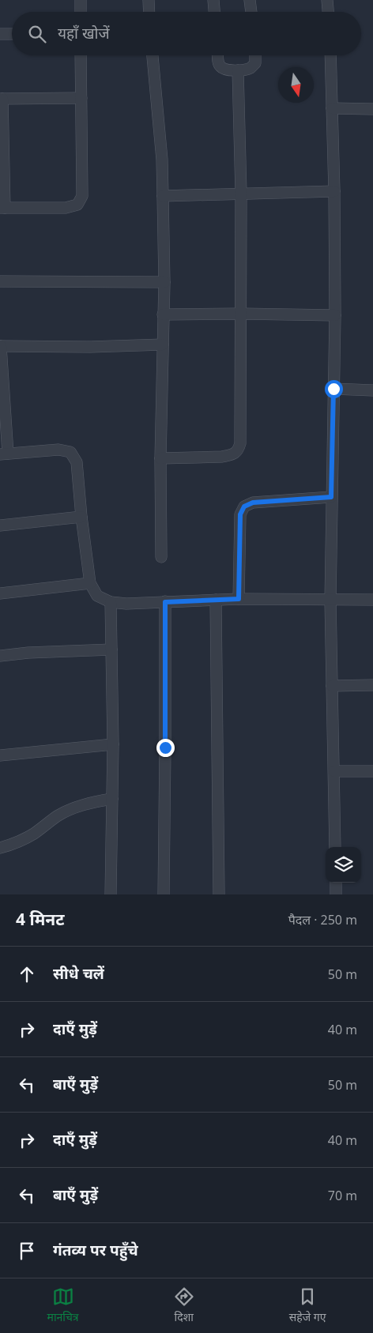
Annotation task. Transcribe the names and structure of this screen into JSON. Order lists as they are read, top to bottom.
{
  "north": "bottom",
  "page": {
    "search": "यहाँ खोजें",
    "heading": ["4 मिनट", "पैदल · 250 m"],
    "list": [
      ["सीधे चलें", "50 m"],
      ["दाएँ मुड़ें", "40 m"],
      ["बाएँ मुड़ें", "50 m"],
      ["दाएँ मुड़ें", "40 m"],
      ["बाएँ मुड़ें", "70 m"],
      "गंतव्य पर पहुँचे"
    ],
    "nav": ["मानचित्र", "दिशा", "सहेजे गए"]
  }
}
